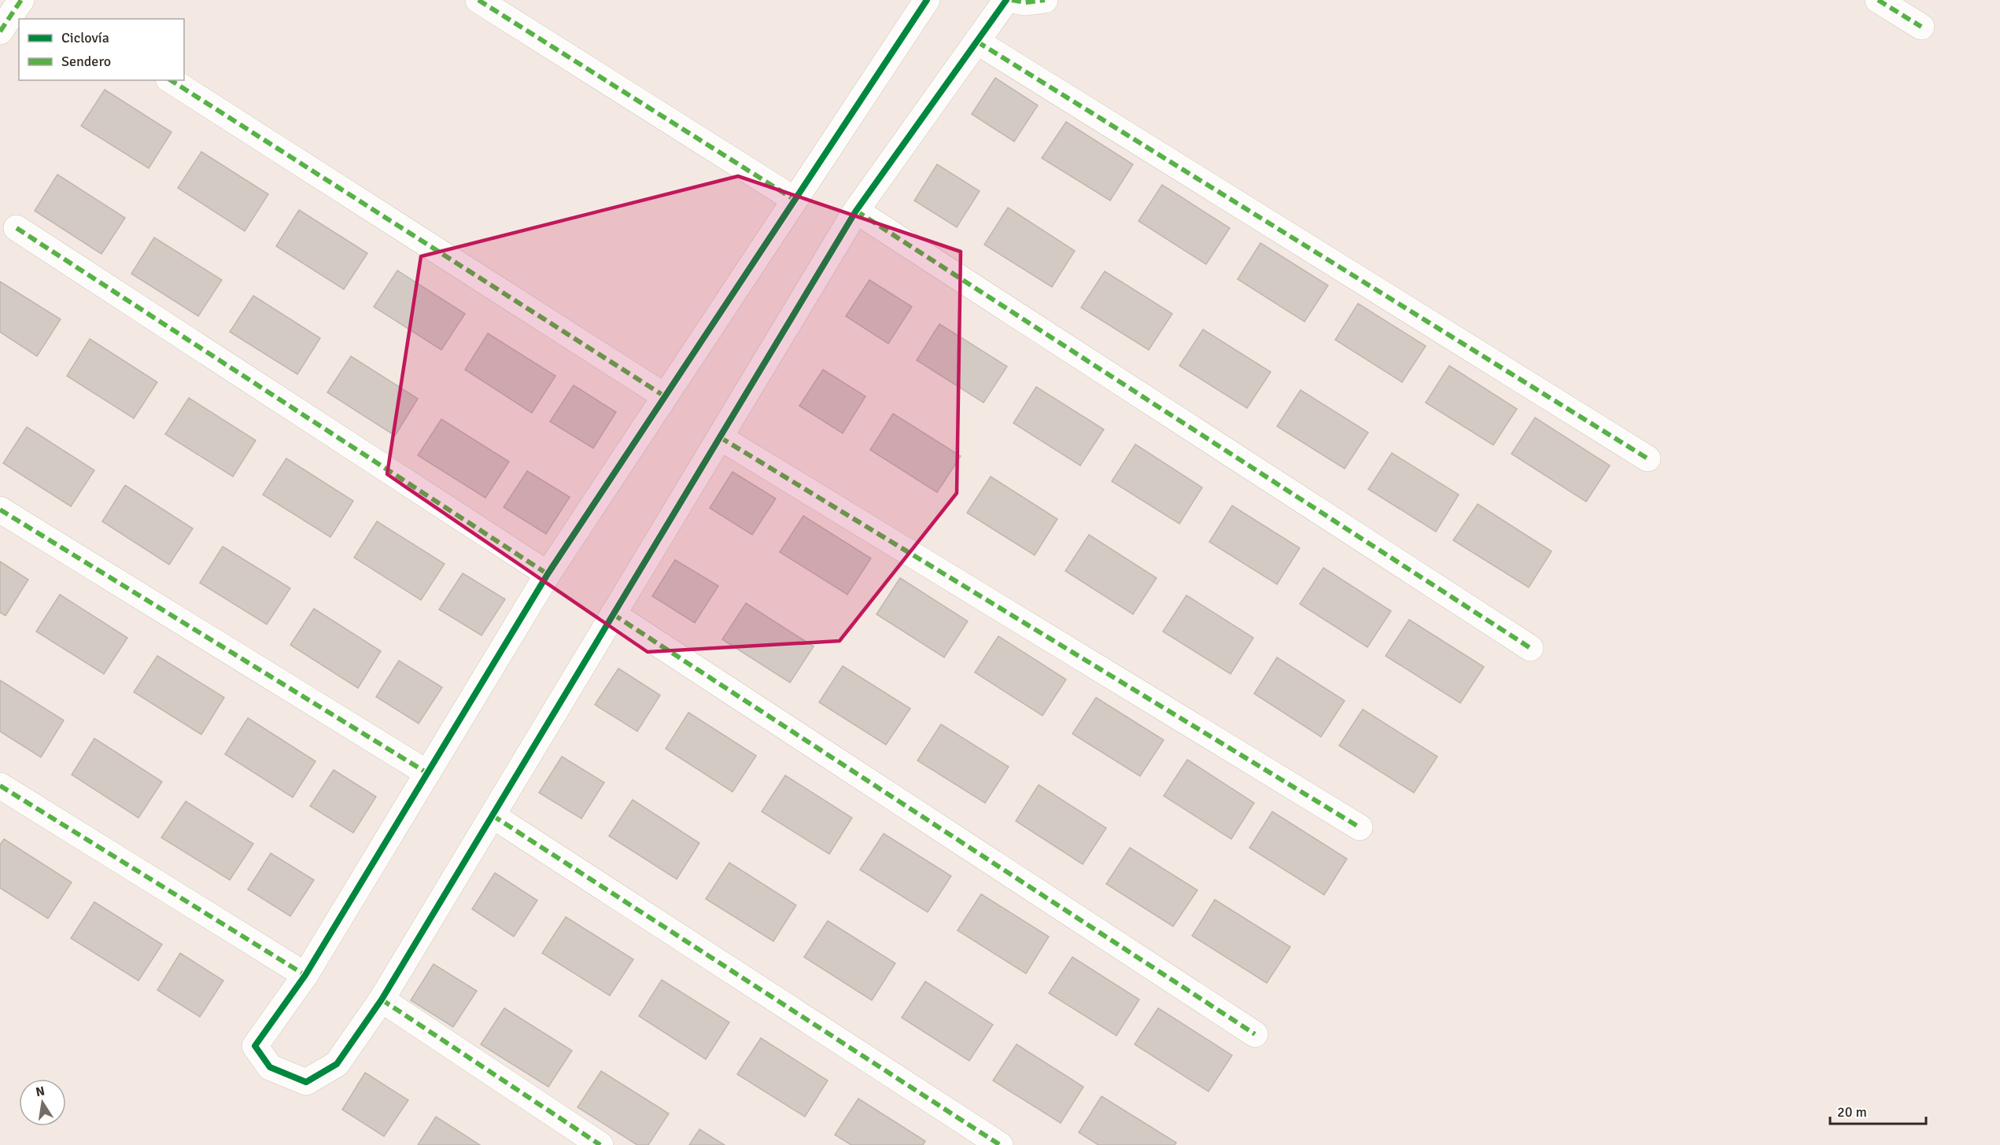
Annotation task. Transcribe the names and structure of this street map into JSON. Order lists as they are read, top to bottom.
{
  "legend": ["Ciclovía", "Sendero"],
  "scale_bar": "20 m",
  "north": "top"
}
